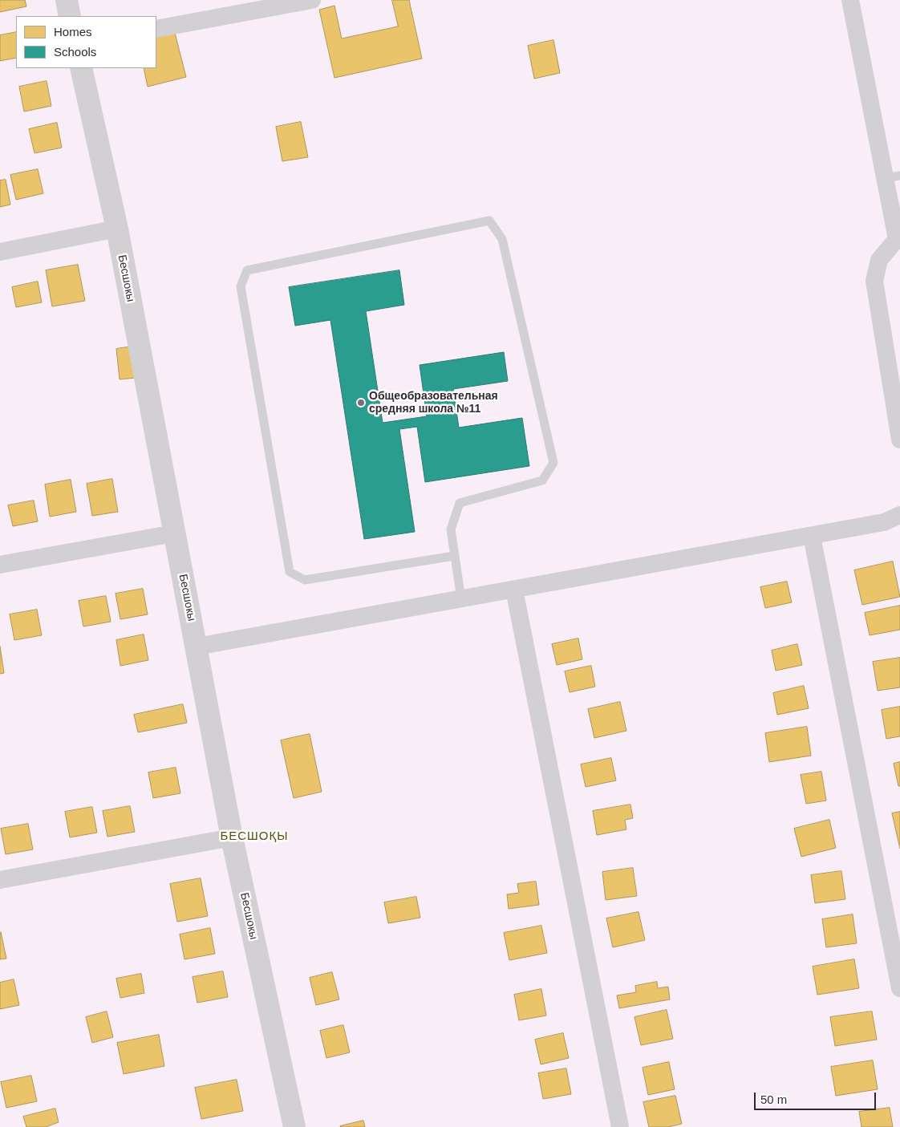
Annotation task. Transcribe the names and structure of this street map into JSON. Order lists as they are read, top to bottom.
{
  "streets": {
    "street": ["Бесшокы"]
  },
  "districts": ["БЕСШОҚЫ"],
  "places": ["Общеобразовательная средняя школа №11"],
  "legend": ["Homes", "Schools"],
  "scale_bar": "50 m"
}
